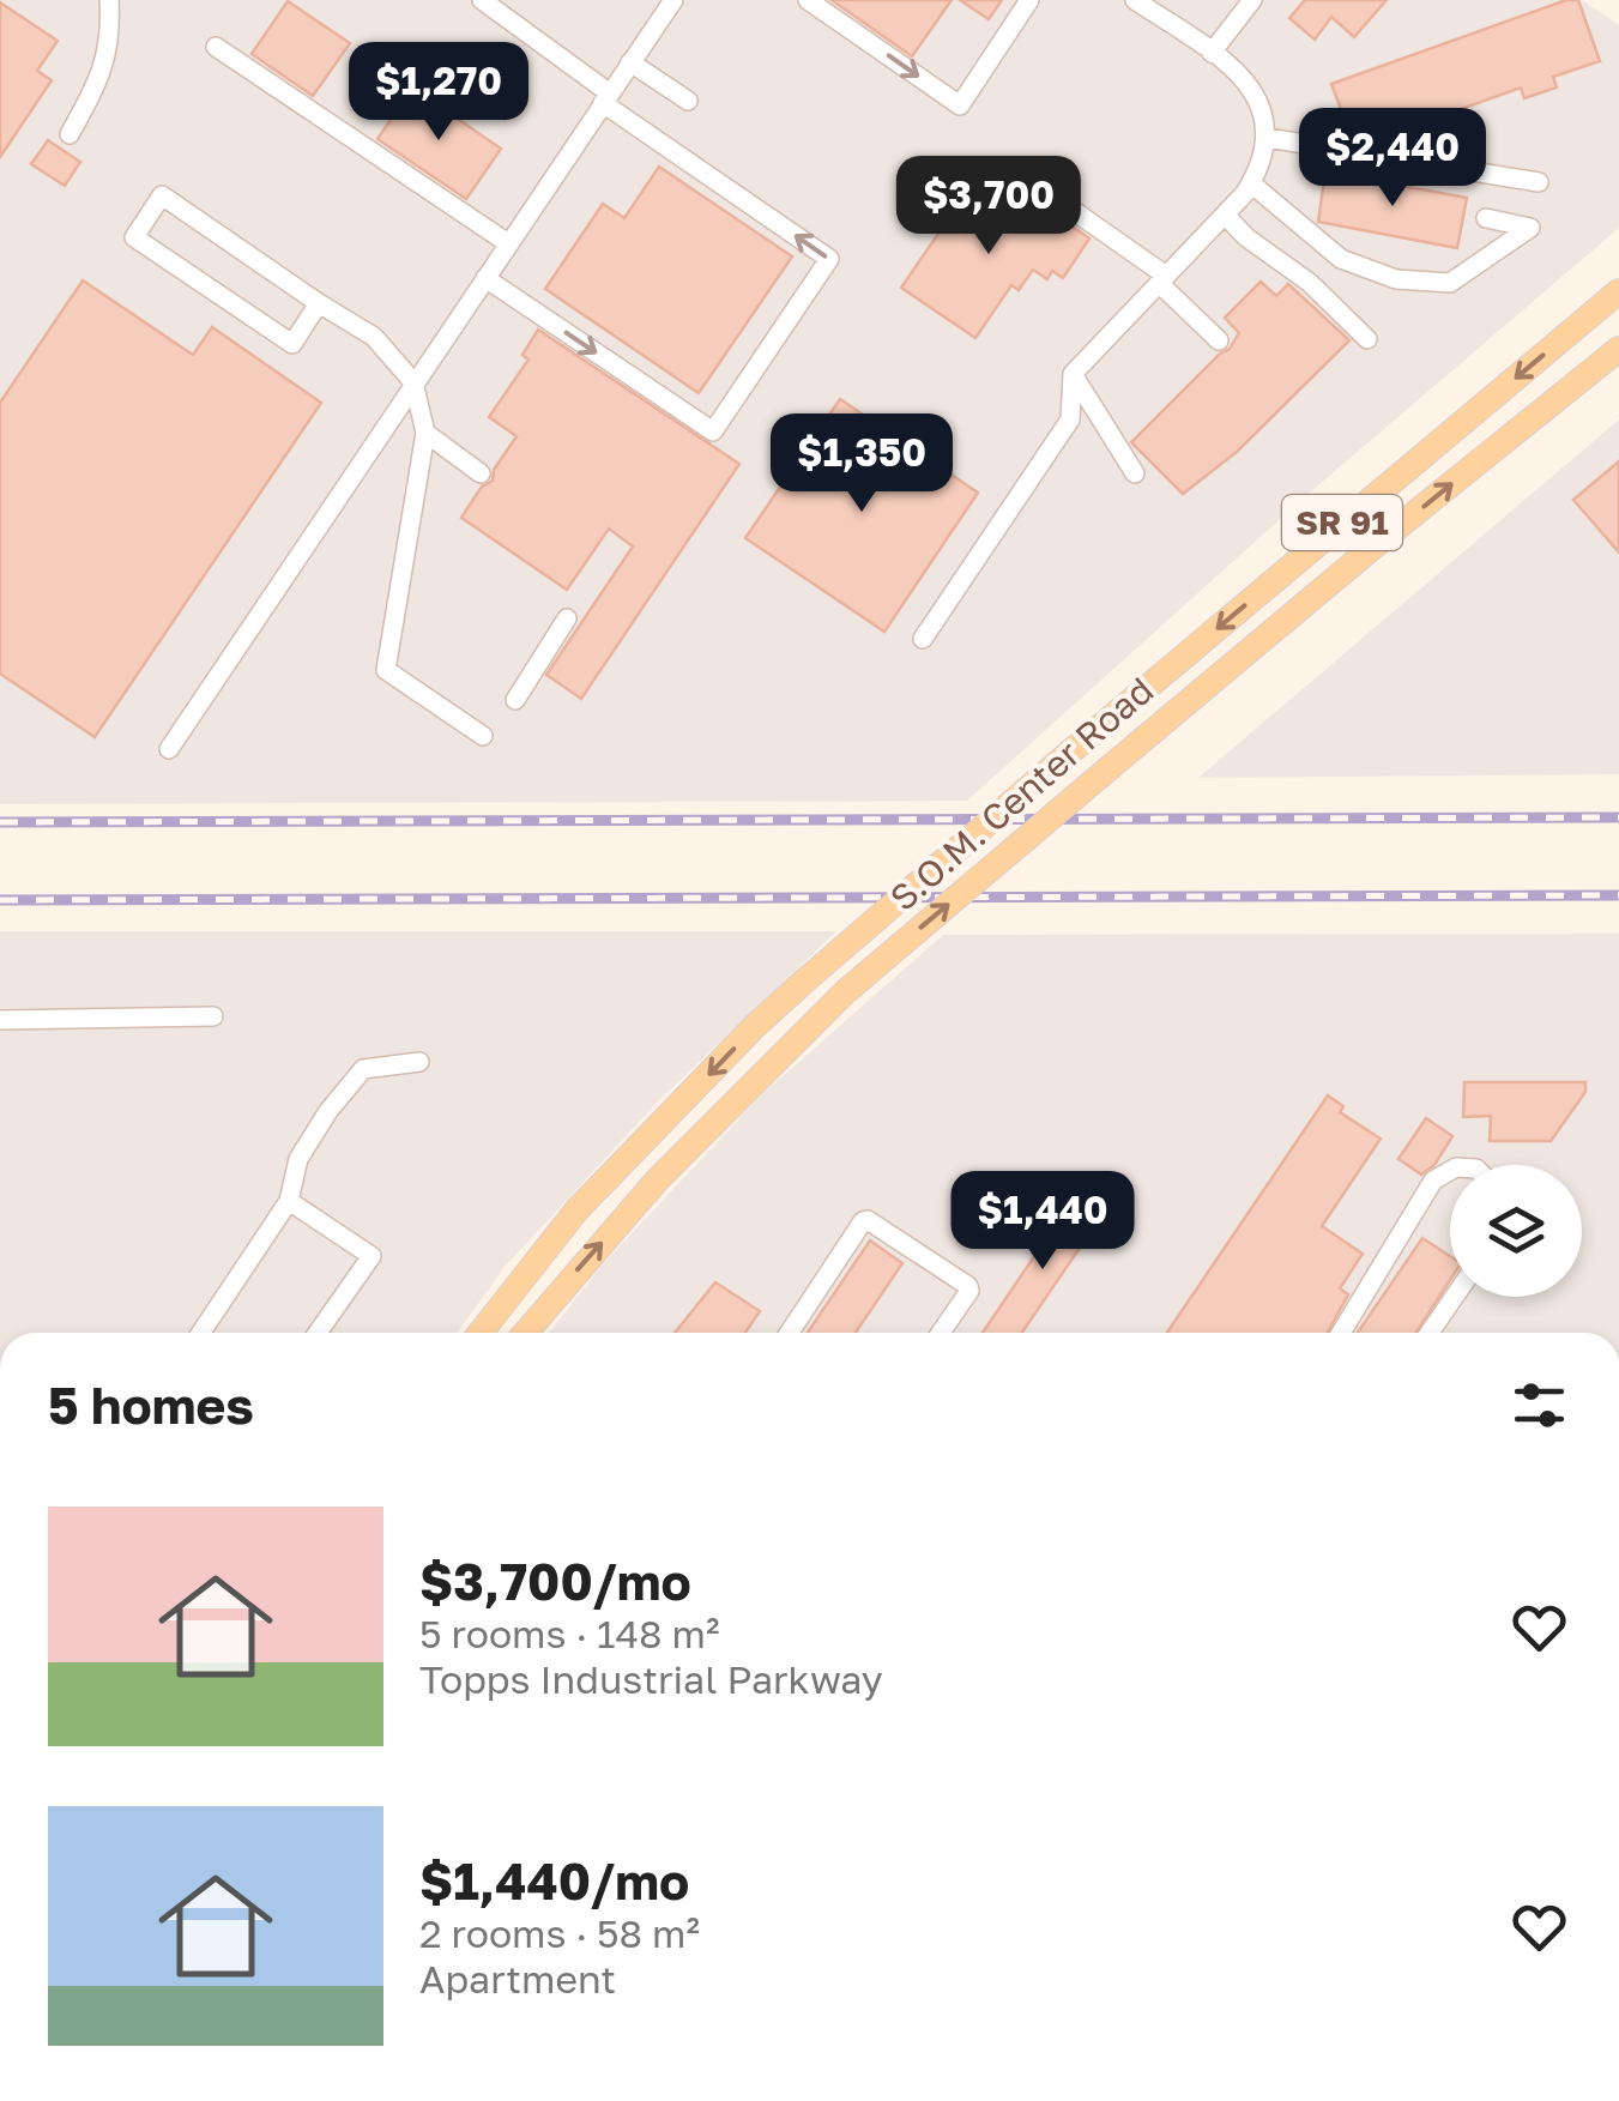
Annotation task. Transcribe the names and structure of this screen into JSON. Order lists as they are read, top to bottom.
{
  "streets": {
    "main road": ["SR 91", "S.O.M. Center Road"]
  },
  "page": {
    "price": [
      "$1,270",
      "$2,440",
      "$3,700",
      "$1,350",
      "$1,440"
    ],
    "heading": "5 homes",
    "list": [
      {
        "name": "$3,700/mo",
        "note": "5 rooms · 148 m² · Topps Industrial Parkway"
      },
      {
        "name": "$1,440/mo",
        "note": "2 rooms · 58 m² · Apartment"
      }
    ]
  }
}
